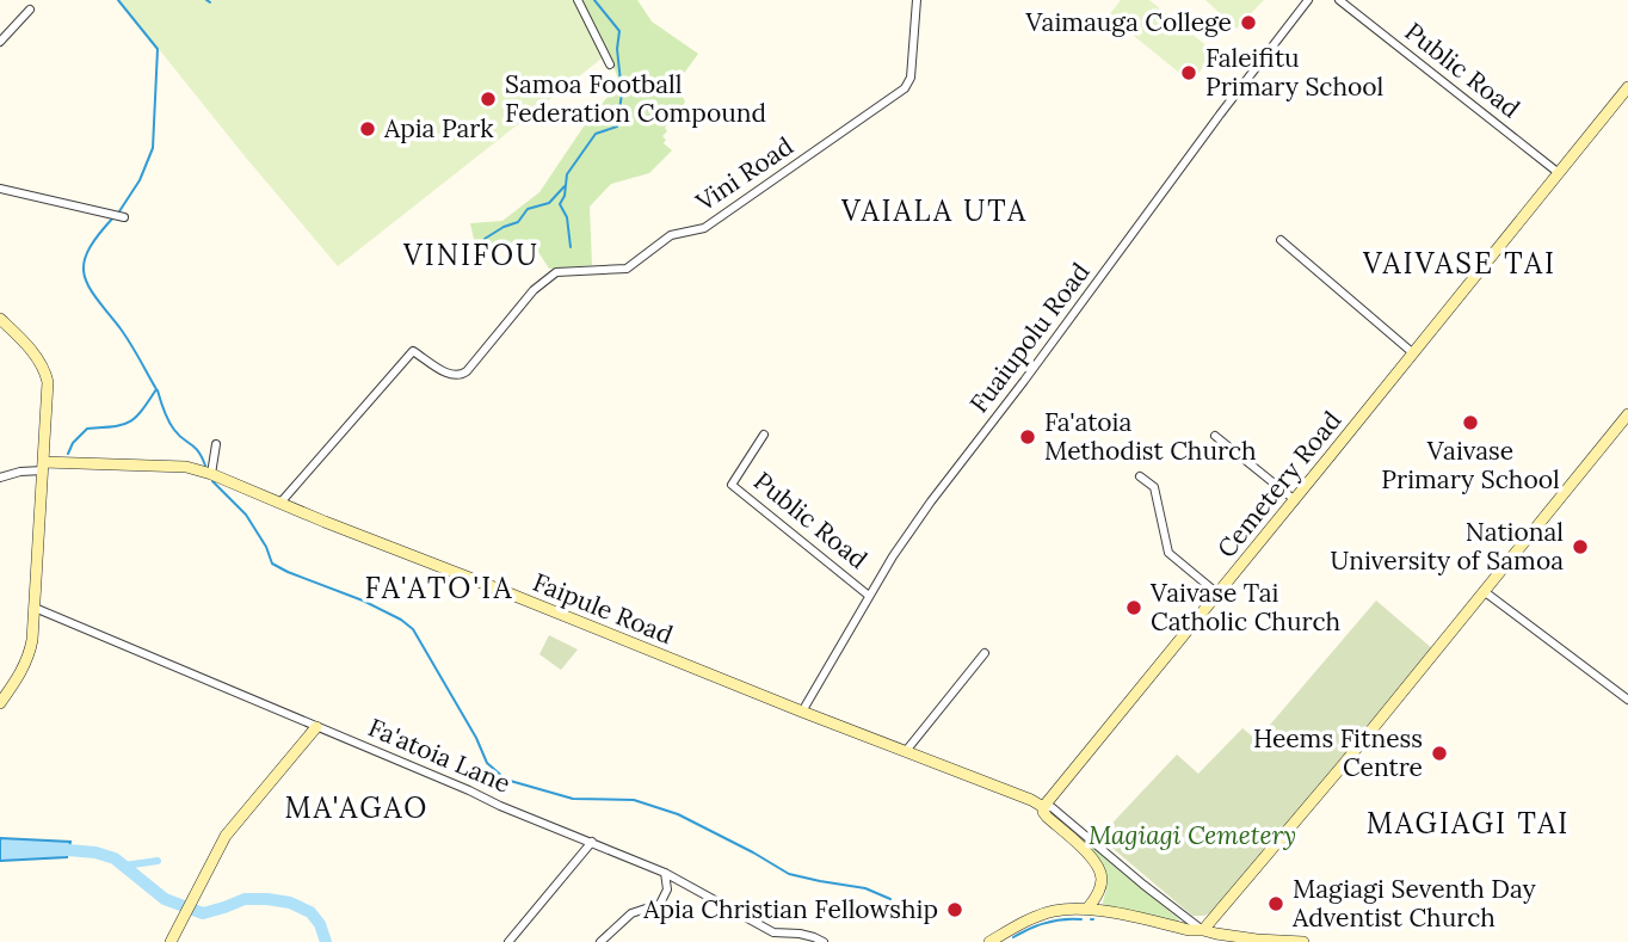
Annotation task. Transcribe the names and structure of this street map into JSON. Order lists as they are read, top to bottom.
{
  "streets": {
    "street": [
      "Public Road",
      "Vini Road",
      "Fuaiupolu Road",
      "Cemetery Road",
      "Faipule Road",
      "Fa'atoia Lane"
    ]
  },
  "crossings": [
    ["Public Road", "Fuaiupolu Road"],
    ["Public Road", "Cemetery Road"],
    ["Vini Road", "Faipule Road"],
    ["Fuaiupolu Road", "Faipule Road"],
    ["Cemetery Road", "Faipule Road"]
  ],
  "districts": [
    "VAIALA UTA",
    "VINIFOU",
    "VAIVASE TAI",
    "FA'ATO'IA",
    "MA'AGAO",
    "MAGIAGI TAI"
  ],
  "parks": ["Magiagi Cemetery"],
  "places": [
    "Vaimauga College",
    "Faleifitu Primary School",
    "Samoa Football Federation Compound",
    "Apia Park",
    "Vaivase Primary School",
    "Fa'atoia Methodist Church",
    "National University of Samoa",
    "Vaivase Tai Catholic Church",
    "Heems Fitness Centre",
    "Magiagi Seventh Day Adventist Church",
    "Apia Christian Fellowship"
  ]
}
